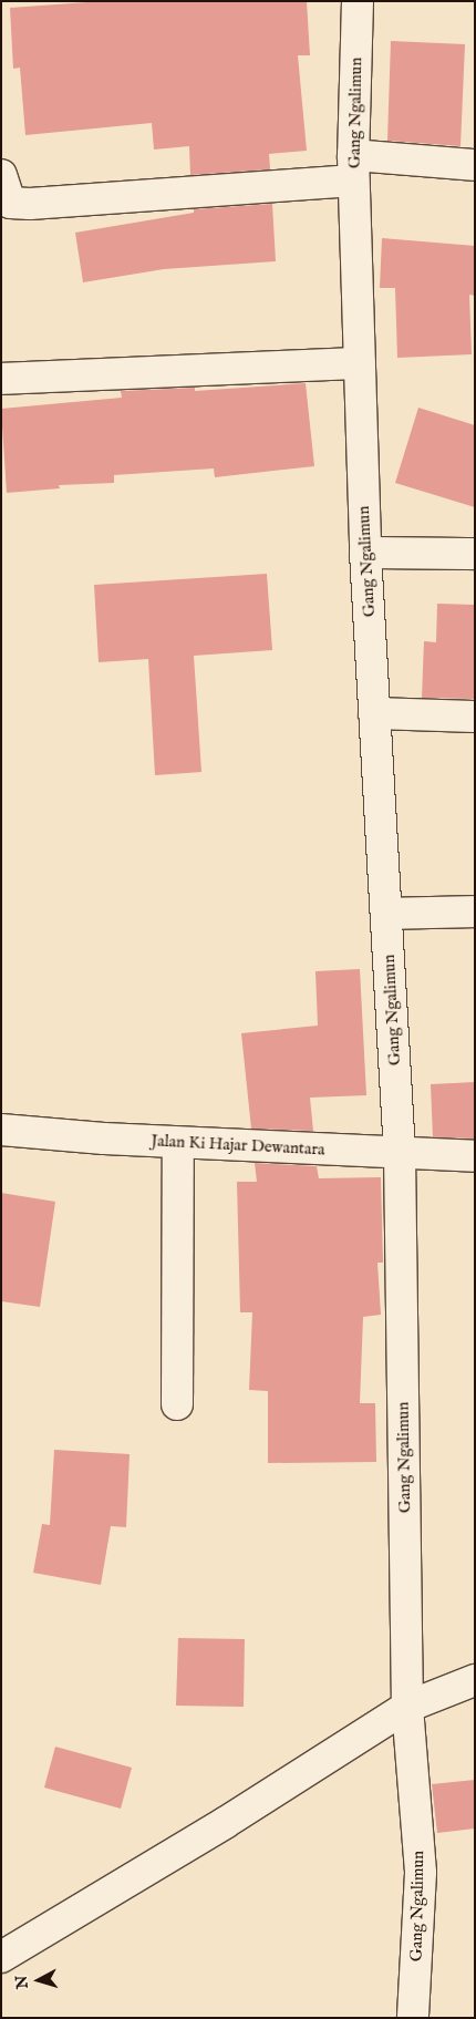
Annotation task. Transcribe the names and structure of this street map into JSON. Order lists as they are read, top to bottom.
{
  "streets": {
    "street": ["Gang Ngalimun", "Jalan Ki Hajar Dewantara"]
  },
  "crossings": [
    ["Gang Ngalimun", "Jalan Ki Hajar Dewantara"]
  ],
  "north": "left"
}
